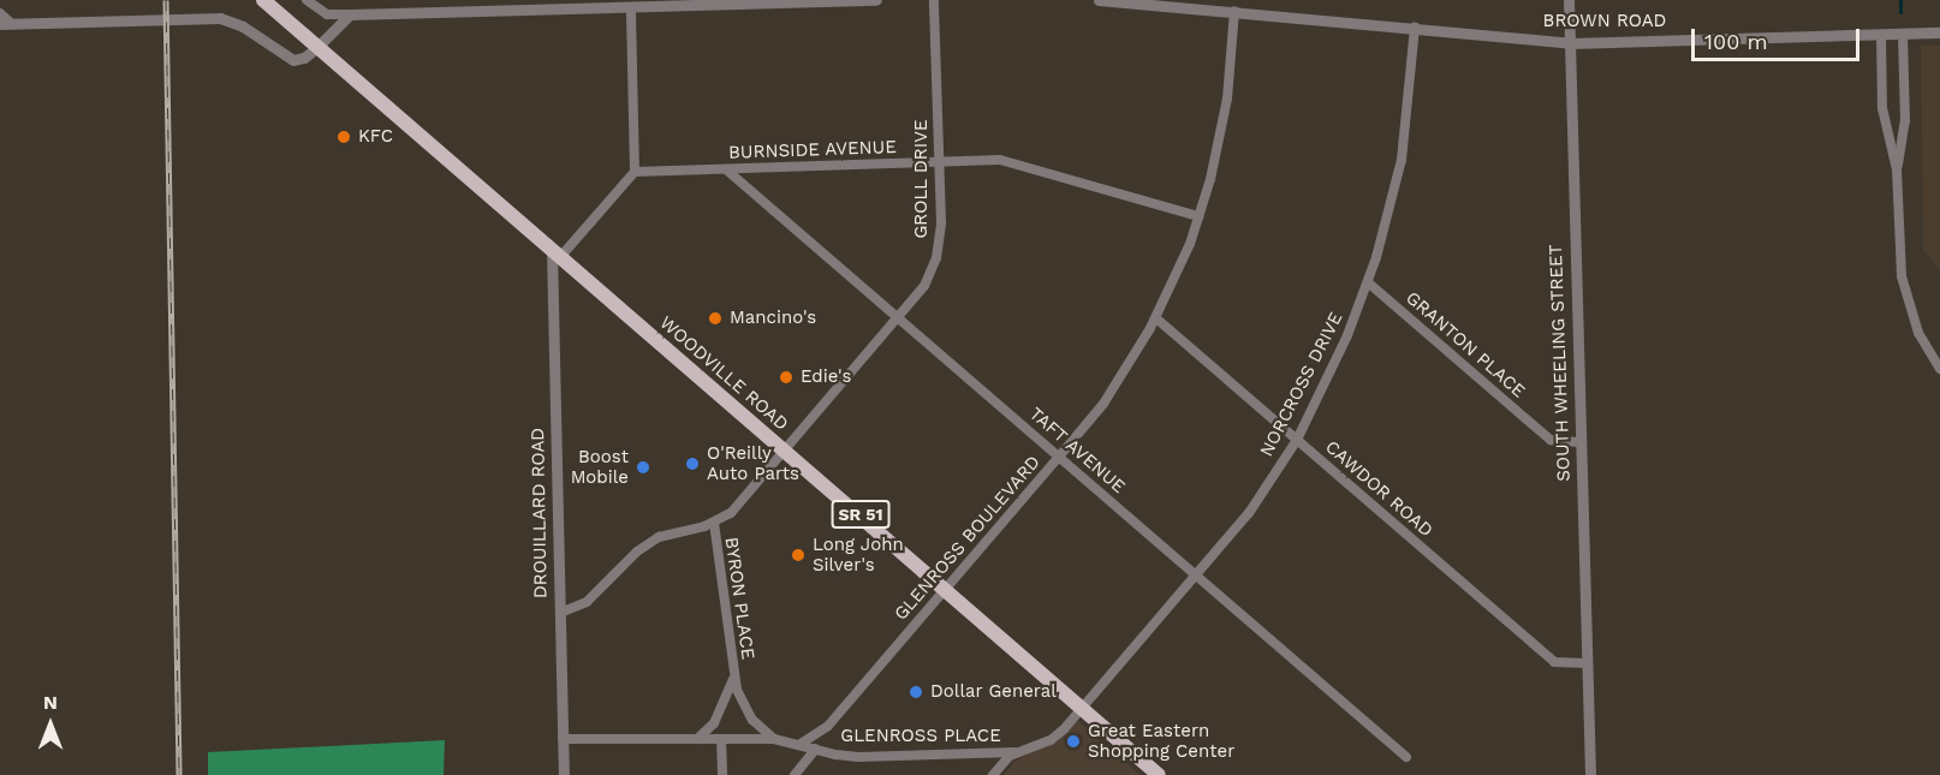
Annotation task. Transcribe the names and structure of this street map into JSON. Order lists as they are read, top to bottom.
{
  "streets": {
    "main road": ["WOODVILLE ROAD", "SR 51"],
    "street": [
      "BROWN ROAD",
      "BURNSIDE AVENUE",
      "GROLL DRIVE",
      "GRANTON PLACE",
      "SOUTH WHEELING STREET",
      "NORCROSS DRIVE",
      "TAFT AVENUE",
      "CAWDOR ROAD",
      "DROUILLARD ROAD",
      "GLENROSS BOULEVARD",
      "BYRON PLACE",
      "GLENROSS PLACE"
    ]
  },
  "crossings": [
    ["BROWN ROAD", "SOUTH WHEELING STREET"],
    ["BROWN ROAD", "NORCROSS DRIVE"],
    ["BROWN ROAD", "GLENROSS BOULEVARD"],
    ["BURNSIDE AVENUE", "GROLL DRIVE"],
    ["BURNSIDE AVENUE", "TAFT AVENUE"],
    ["BURNSIDE AVENUE", "GLENROSS BOULEVARD"],
    ["GROLL DRIVE", "WOODVILLE ROAD"],
    ["GROLL DRIVE", "TAFT AVENUE"],
    ["GROLL DRIVE", "DROUILLARD ROAD"],
    ["GROLL DRIVE", "BYRON PLACE"],
    ["GRANTON PLACE", "SOUTH WHEELING STREET"],
    ["GRANTON PLACE", "NORCROSS DRIVE"],
    ["SOUTH WHEELING STREET", "CAWDOR ROAD"],
    ["WOODVILLE ROAD", "NORCROSS DRIVE"],
    ["WOODVILLE ROAD", "DROUILLARD ROAD"],
    ["WOODVILLE ROAD", "GLENROSS BOULEVARD"],
    ["NORCROSS DRIVE", "TAFT AVENUE"],
    ["NORCROSS DRIVE", "CAWDOR ROAD"],
    ["NORCROSS DRIVE", "GLENROSS PLACE"],
    ["TAFT AVENUE", "GLENROSS BOULEVARD"],
    ["CAWDOR ROAD", "GLENROSS BOULEVARD"]
  ],
  "places": [
    "KFC",
    "Mancino's",
    "Edie's",
    "O'Reilly Auto Parts",
    "Boost Mobile",
    "Long John Silver's",
    "Dollar General",
    "Great Eastern Shopping Center"
  ],
  "scale_bar": "100 m",
  "north": "top"
}
